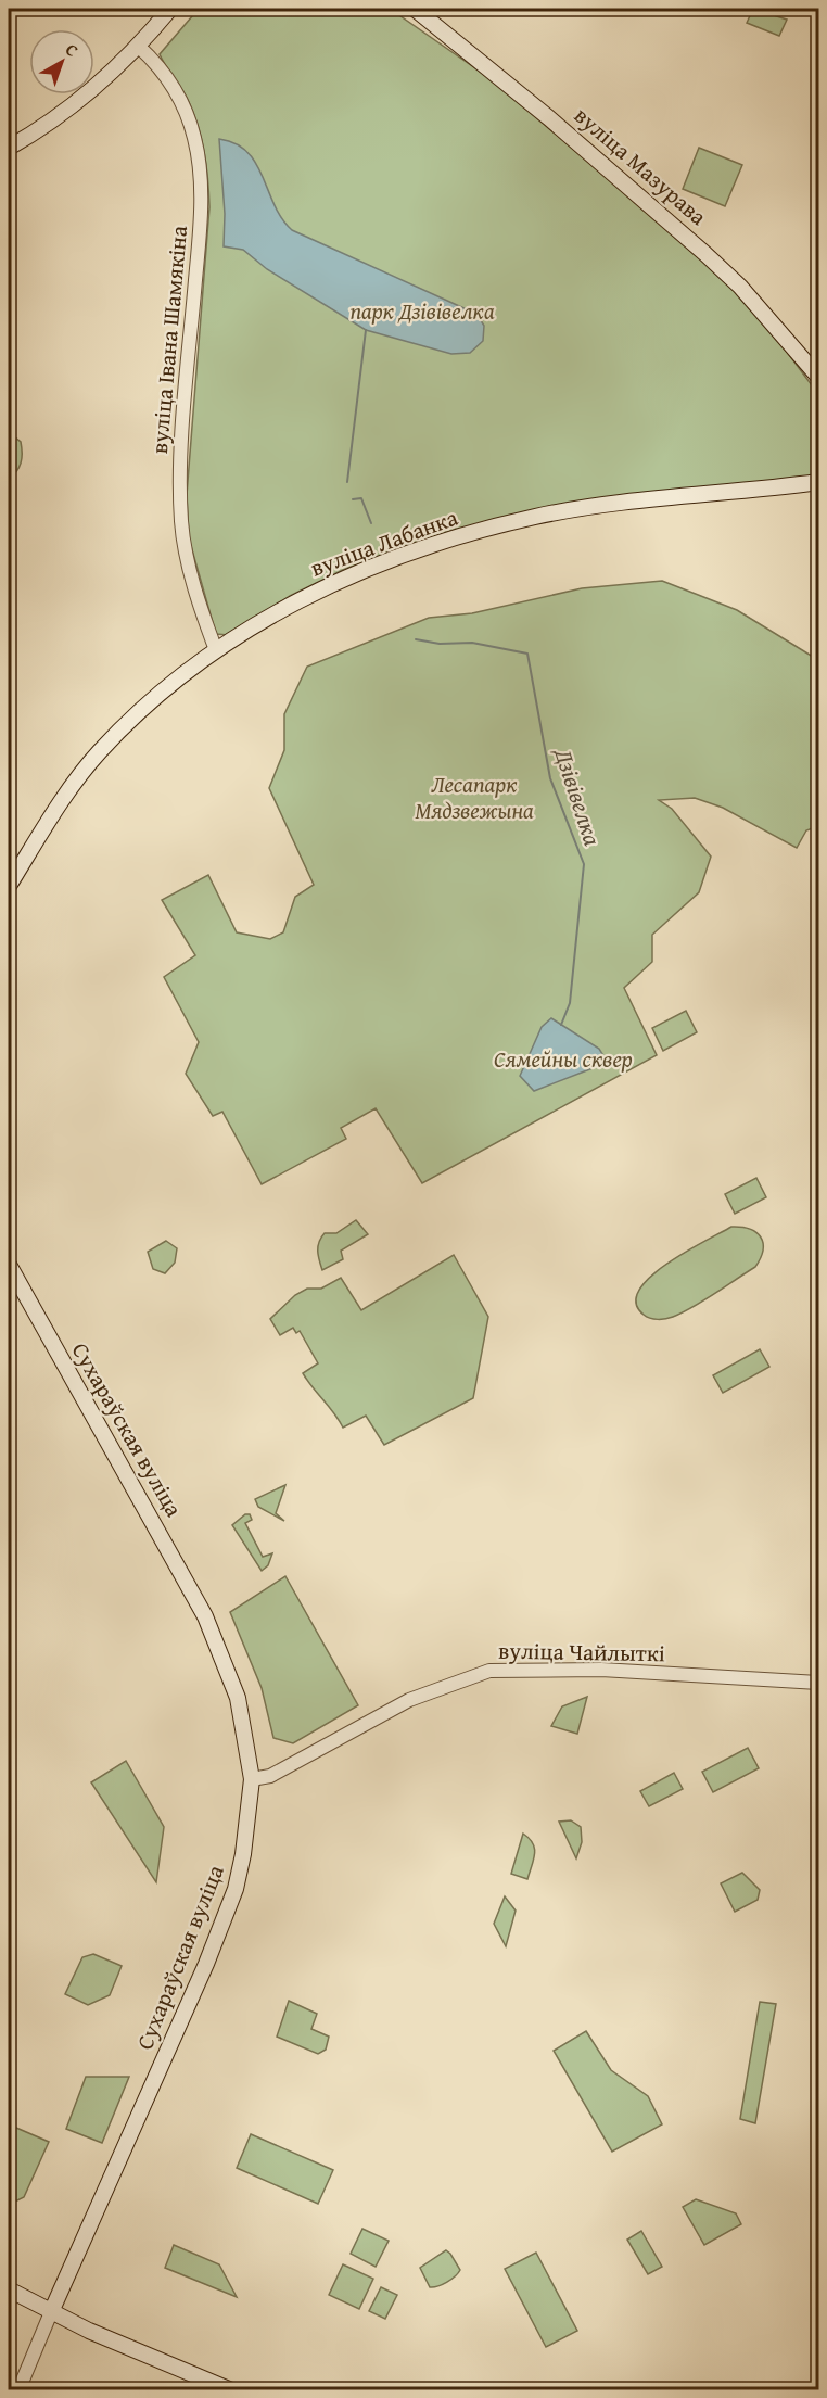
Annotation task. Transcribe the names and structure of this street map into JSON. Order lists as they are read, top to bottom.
{
  "streets": {
    "main road": ["вуліца Мазурава", "вуліца Лабанка", "Сухараўская вуліца"],
    "street": ["вуліца Івана Шамякіна", "вуліца Чайлыткі"]
  },
  "crossings": [
    ["вуліца Івана Шамякіна", "вуліца Лабанка"],
    ["Сухараўская вуліца", "вуліца Чайлыткі"]
  ],
  "water": ["Дзівівелка"],
  "parks": ["парк Дзівівелка", "Лесапарк Мядзвежына", "Сямейны сквер"],
  "north": "top right"
}
